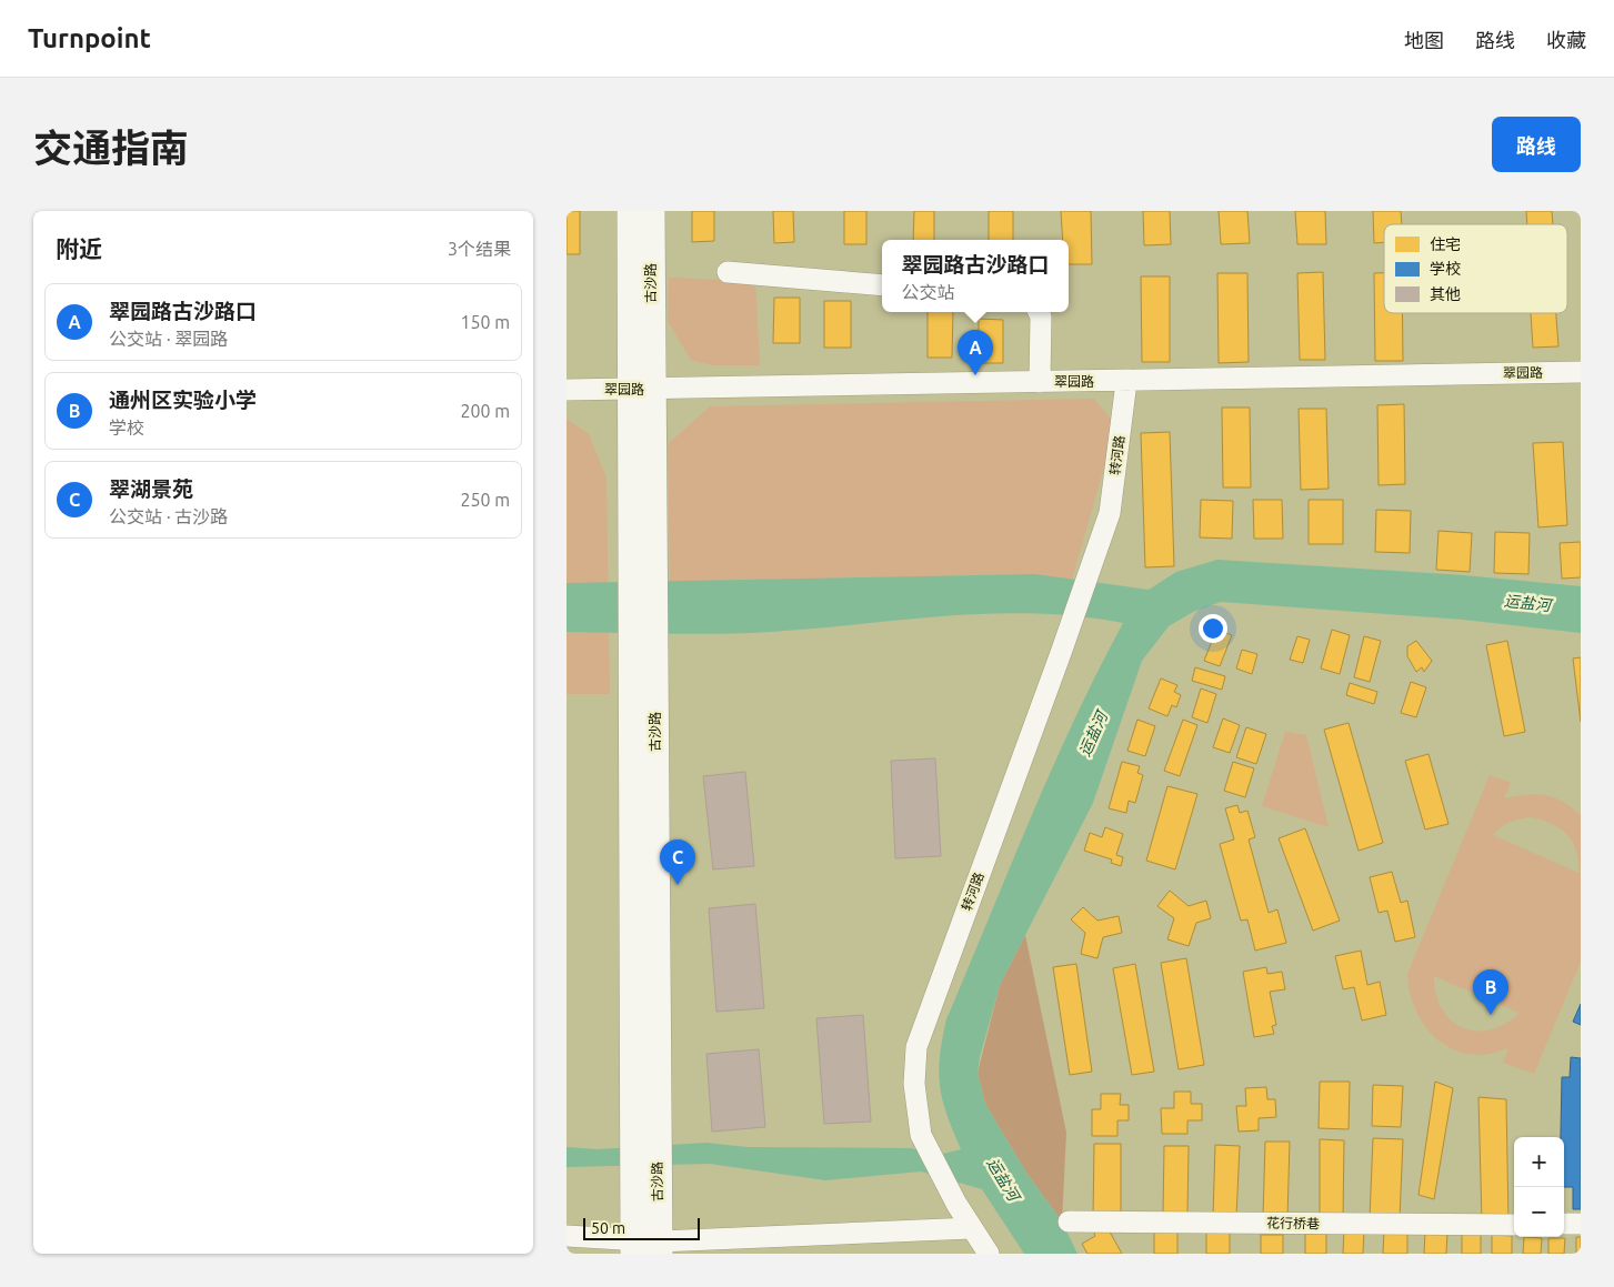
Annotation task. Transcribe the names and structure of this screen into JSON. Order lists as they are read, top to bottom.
{
  "streets": {
    "main road": ["古沙路"],
    "street": ["翠园路", "转河路", "花行桥巷"]
  },
  "crossings": [
    ["古沙路", "翠园路"],
    ["翠园路", "转河路"]
  ],
  "water": ["运盐河"],
  "legend": ["住宅", "学校", "其他"],
  "scale_bar": "50 m",
  "page": {
    "header": "Turnpoint",
    "nav": ["地图", "路线", "收藏"],
    "title": "交通指南",
    "buttons": "路线",
    "heading": ["附近", "3个结果"],
    "popup": ["翠园路古沙路口", "公交站"],
    "list": [
      {
        "mark": "A",
        "name": "翠园路古沙路口",
        "note": "公交站 · 翠园路",
        "value": "150 m"
      },
      {
        "mark": "B",
        "name": "通州区实验小学",
        "note": "学校",
        "value": "200 m"
      },
      {
        "mark": "C",
        "name": "翠湖景苑",
        "note": "公交站 · 古沙路",
        "value": "250 m"
      }
    ],
    "pins": ["A", "C", "B"],
    "map_buttons": ["+", "−"],
    "scale": "50 m"
  }
}
